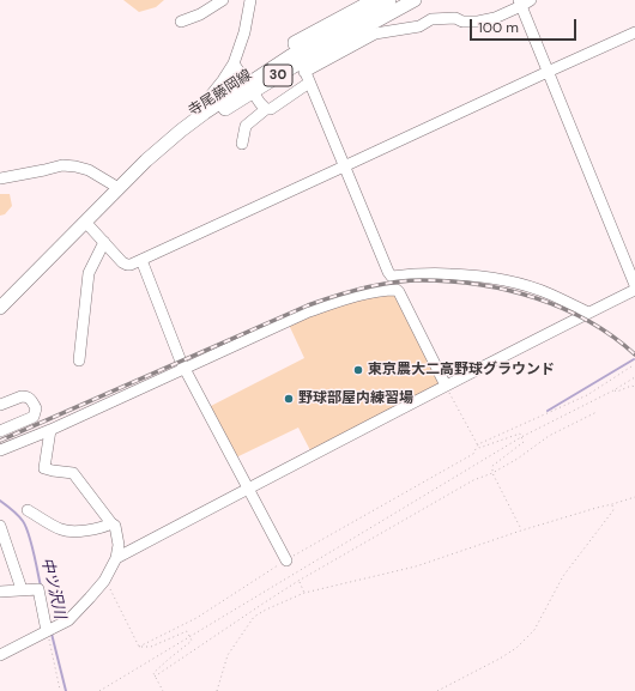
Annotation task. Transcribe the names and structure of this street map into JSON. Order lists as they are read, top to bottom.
{
  "streets": {
    "main road": ["30", "寺尾藤岡線"]
  },
  "water": ["中ツ沢川"],
  "places": ["東京農大二高野球グラウンド", "野球部屋内練習場"],
  "scale_bar": "100 m"
}
